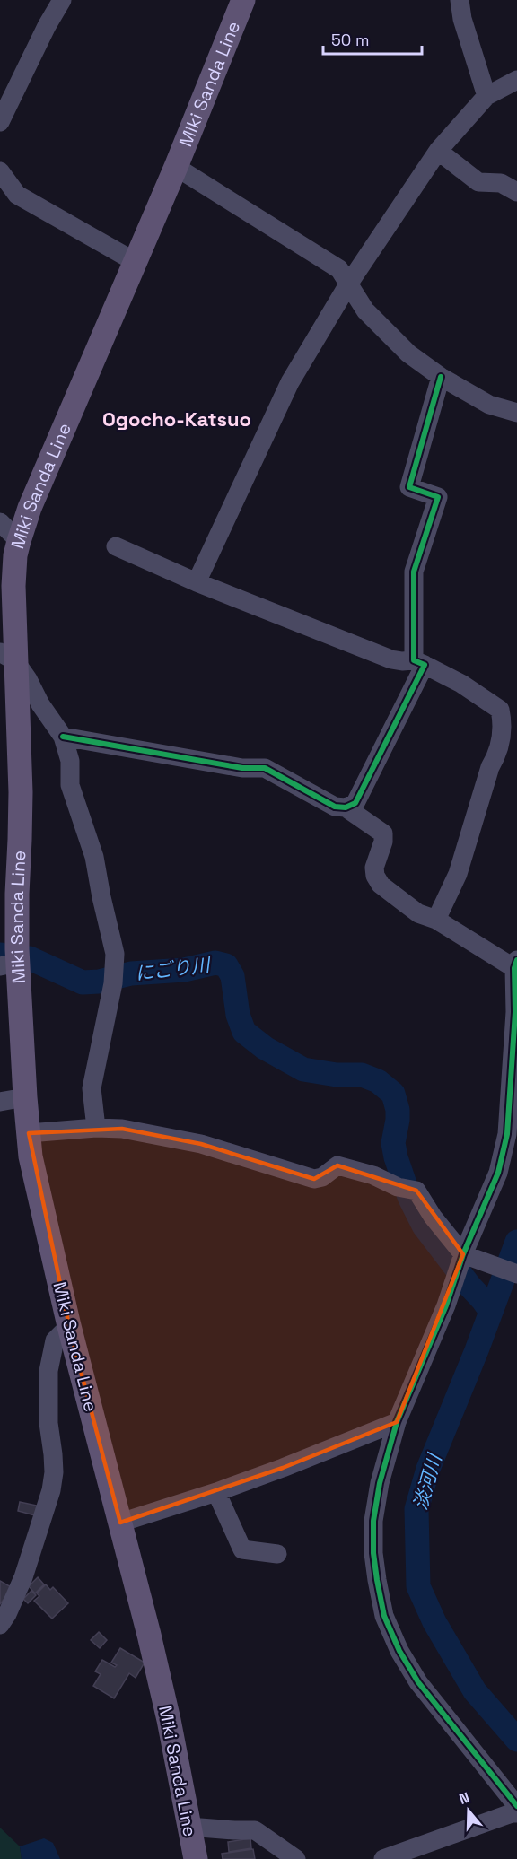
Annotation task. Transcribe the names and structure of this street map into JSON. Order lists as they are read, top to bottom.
{
  "streets": {
    "main road": ["Miki Sanda Line"]
  },
  "districts": ["Ogocho-Katsuo"],
  "water": ["にごり川", "淡河川"],
  "scale_bar": "50 m",
  "north": "top"
}
